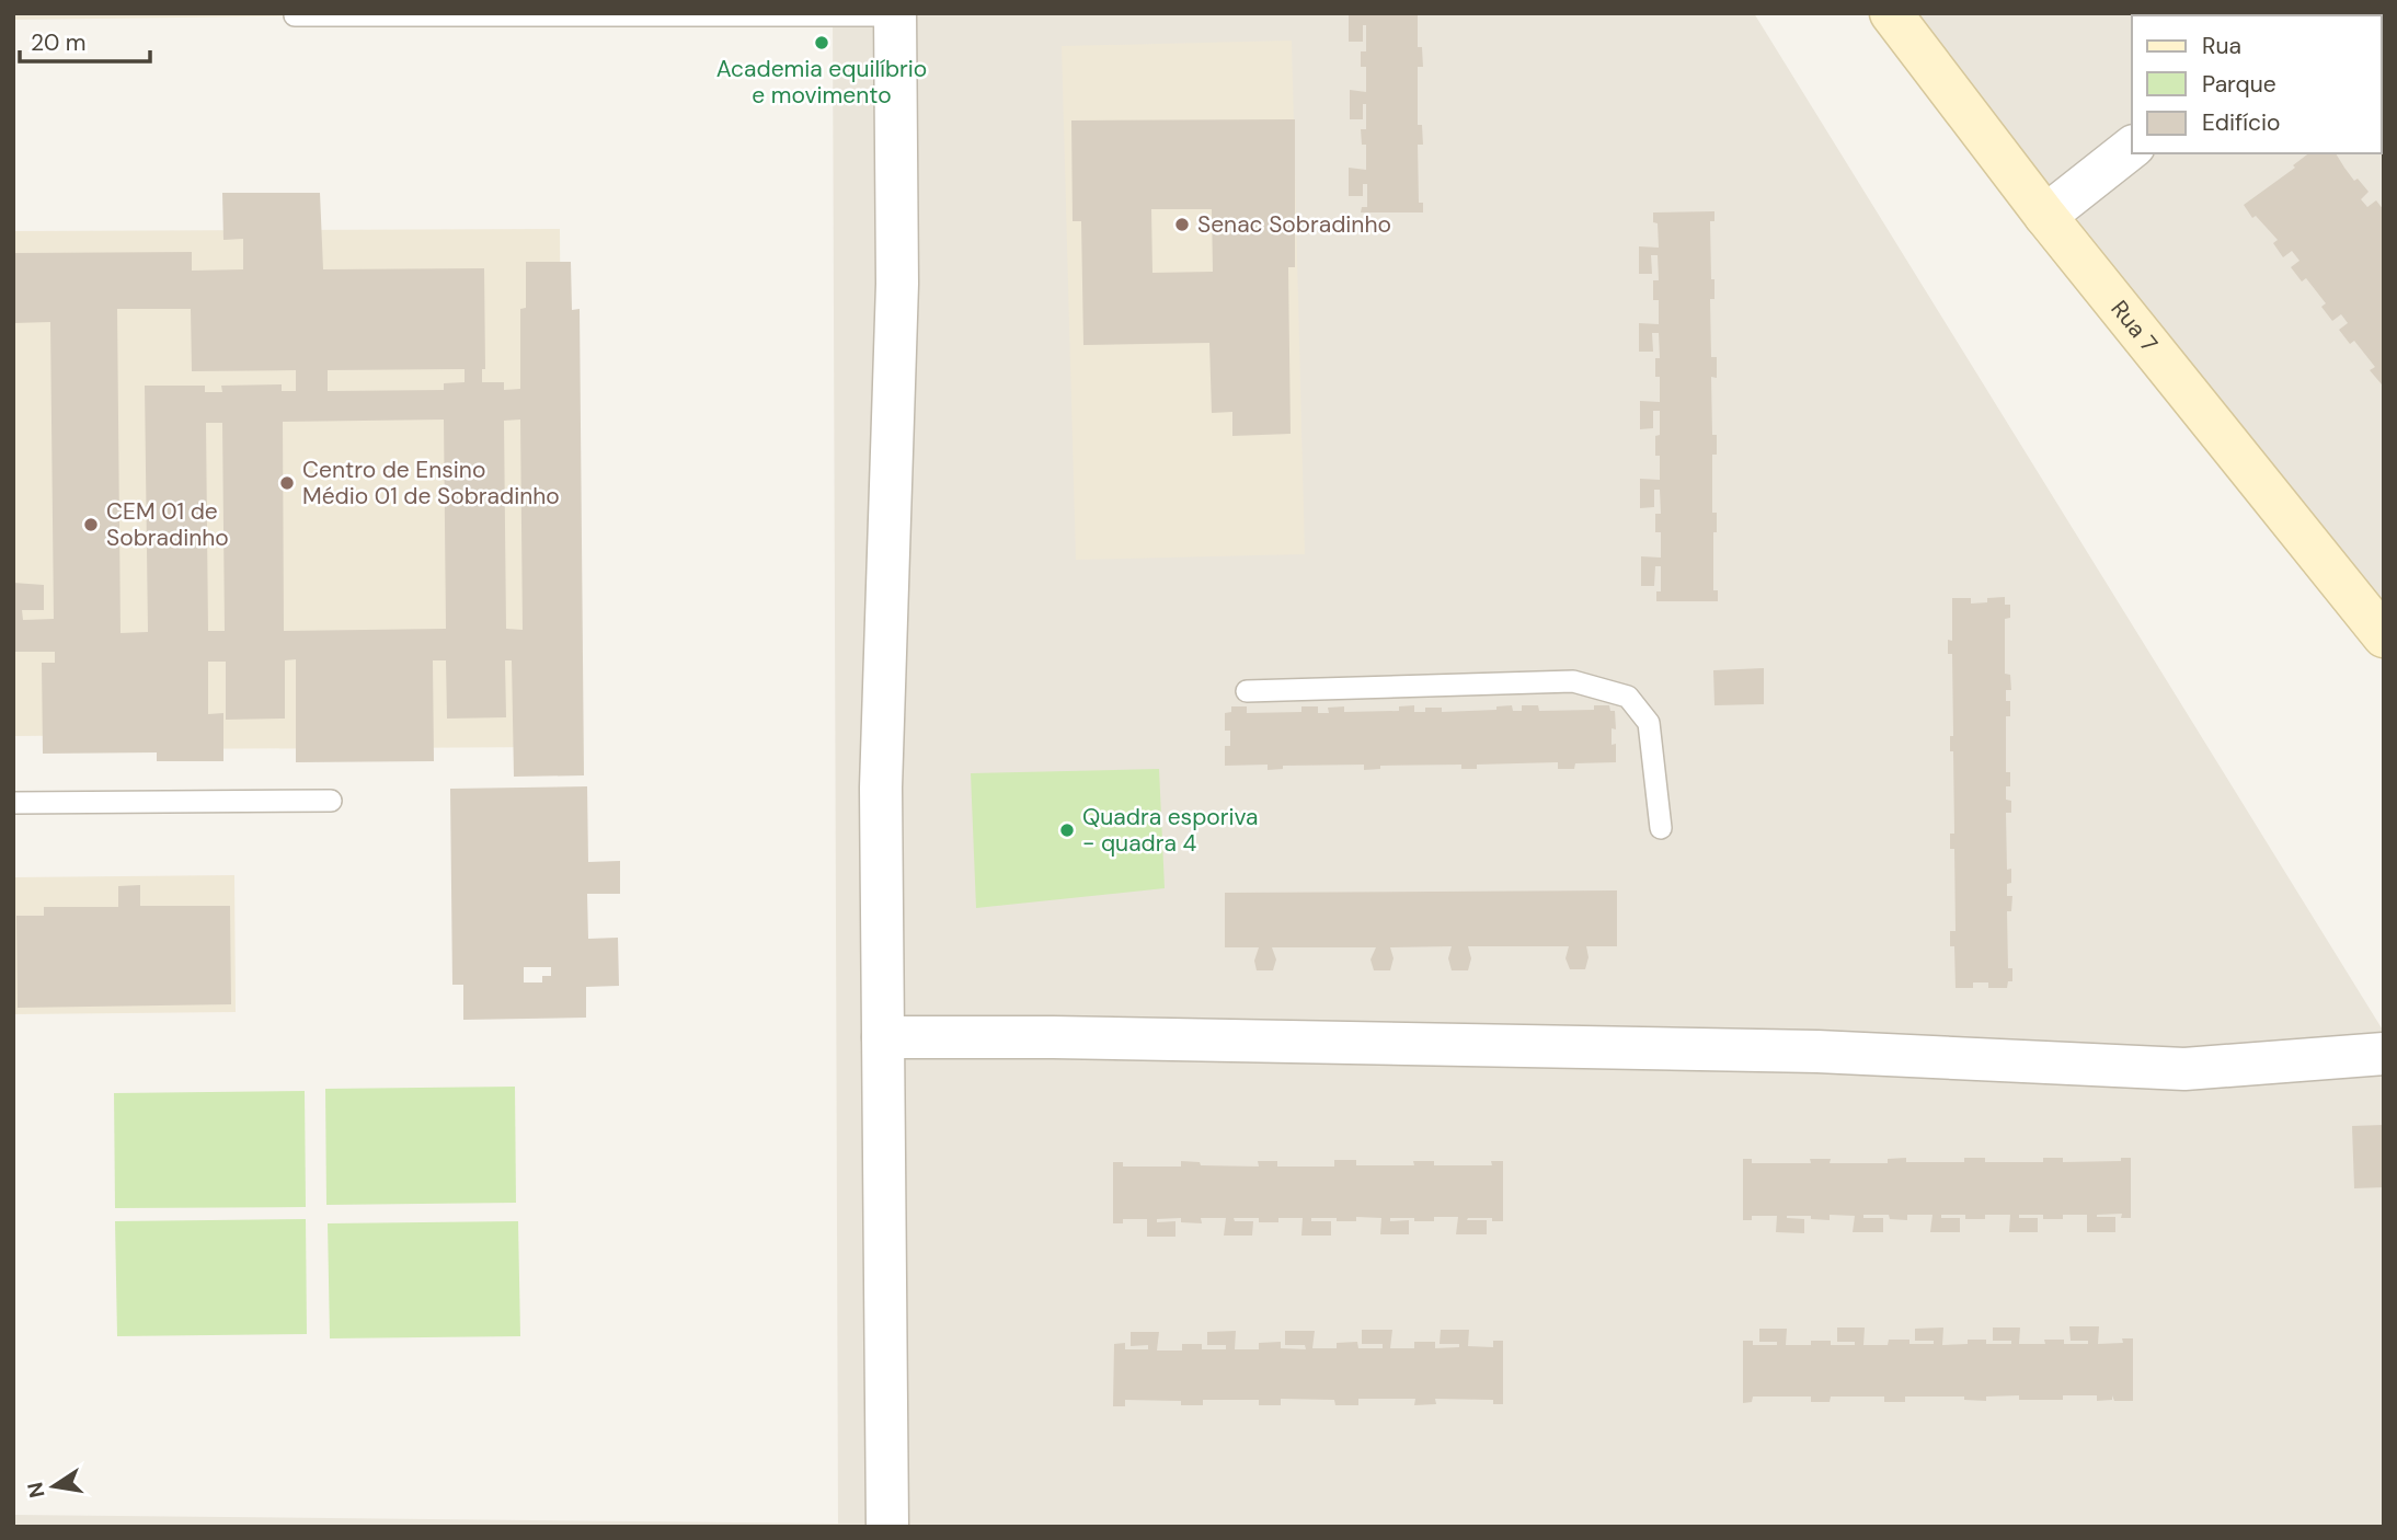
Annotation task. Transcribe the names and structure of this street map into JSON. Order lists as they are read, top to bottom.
{
  "streets": {
    "main road": ["Rua 7"]
  },
  "places": [
    "Academia equilíbrio e movimento",
    "Senac Sobradinho",
    "Centro de Ensino Médio 01 de Sobradinho",
    "CEM 01 de Sobradinho",
    "Quadra esporiva - quadra 4"
  ],
  "legend": ["Rua", "Parque", "Edifício"],
  "scale_bar": "20 m",
  "north": "left"
}
